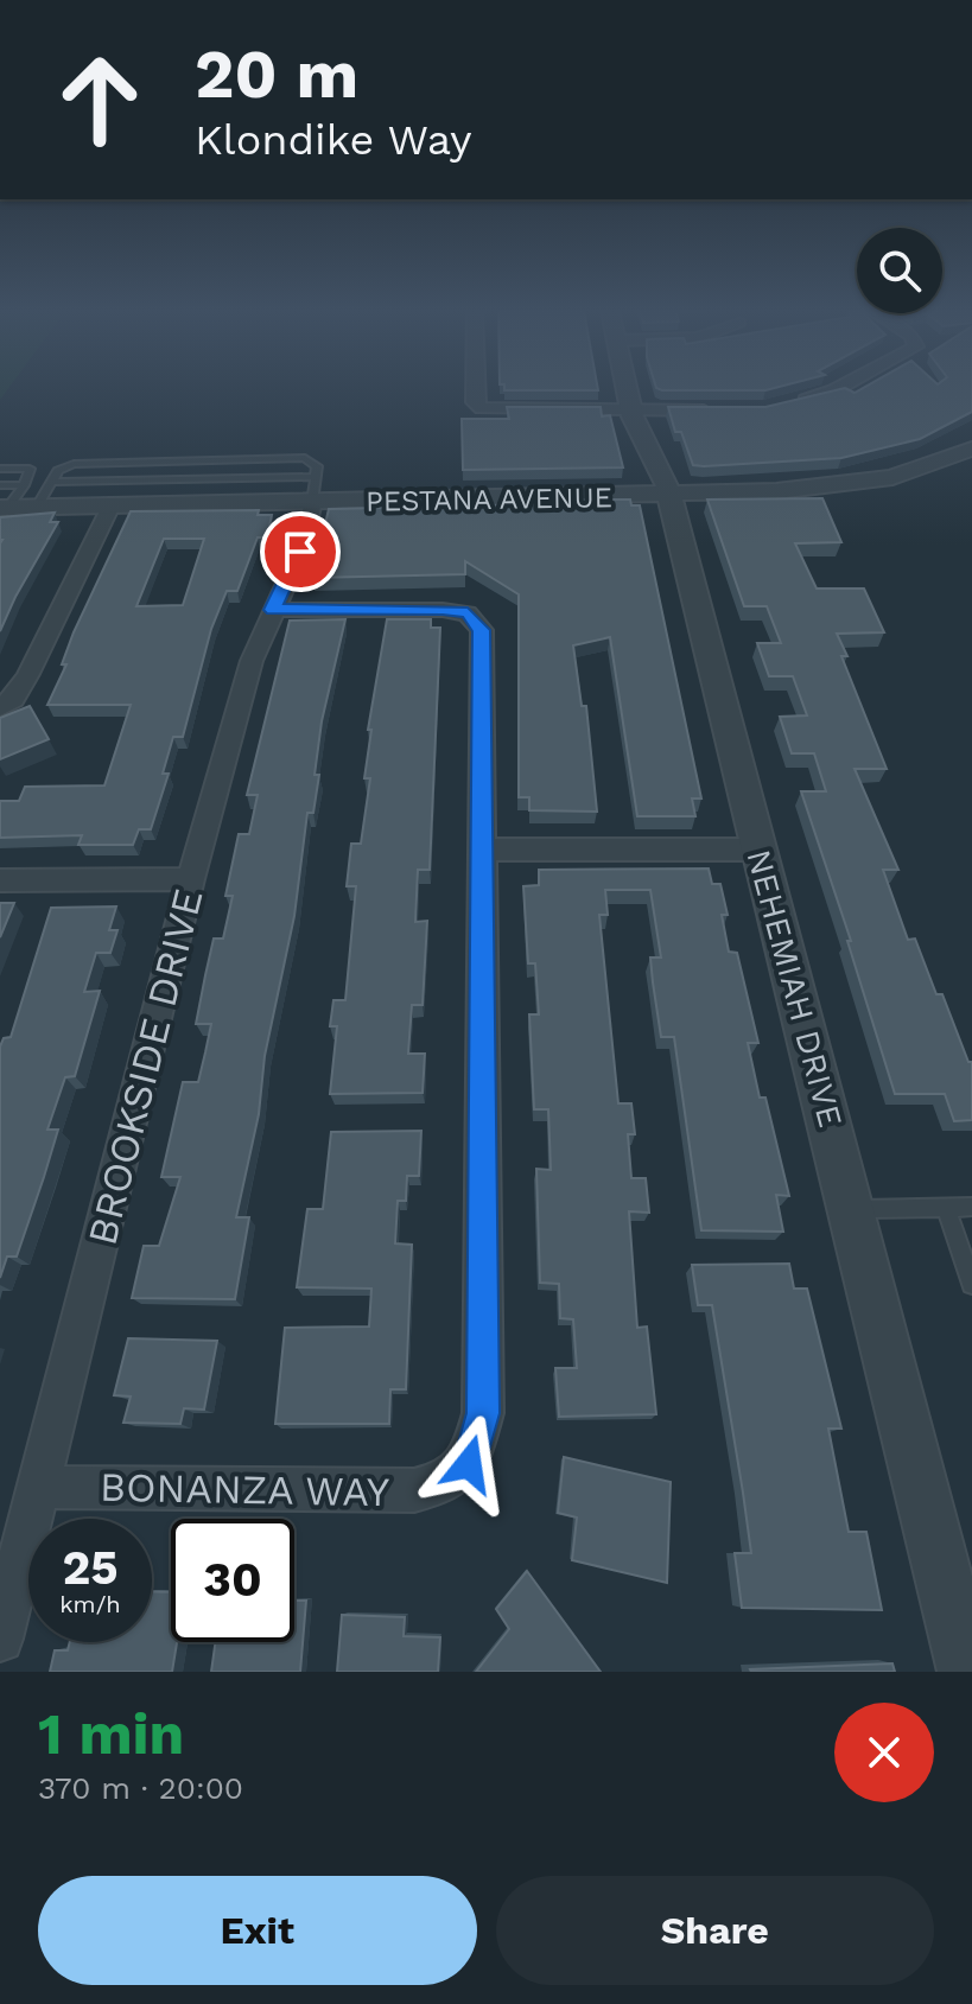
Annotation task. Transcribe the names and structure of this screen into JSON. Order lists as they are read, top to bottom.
{
  "streets": {
    "street": [
      "PESTANA AVENUE",
      "NEHEMIAH DRIVE",
      "BROOKSIDE DRIVE",
      "BONANZA WAY"
    ]
  },
  "crossings": [
    ["PESTANA AVENUE", "NEHEMIAH DRIVE"],
    ["PESTANA AVENUE", "BROOKSIDE DRIVE"],
    ["BROOKSIDE DRIVE", "BONANZA WAY"]
  ],
  "page": {
    "turn": ["20 m", "Klondike Way"],
    "speed": "25 km/h",
    "limit": "30",
    "heading": ["1 min", "370 m · 20:00"],
    "buttons": ["Exit", "Share"]
  }
}
